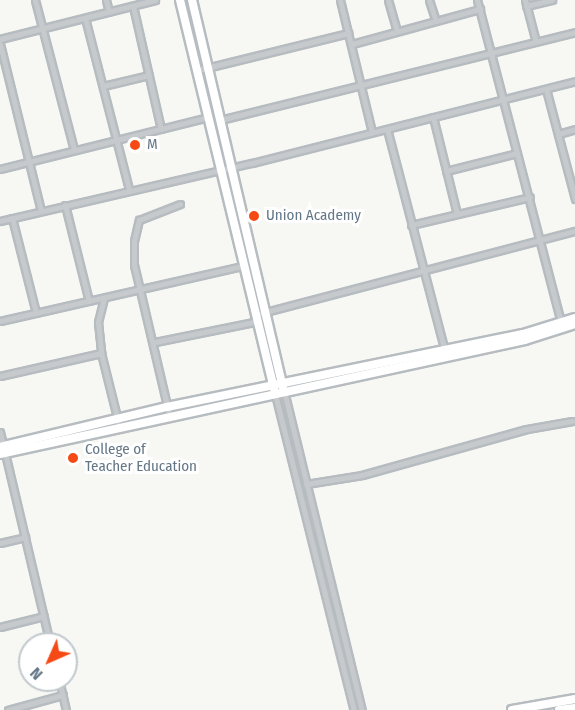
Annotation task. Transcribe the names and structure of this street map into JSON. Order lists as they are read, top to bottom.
{
  "places": ["M", "Union Academy", "College of Teacher Education"],
  "north": "bottom left"
}
